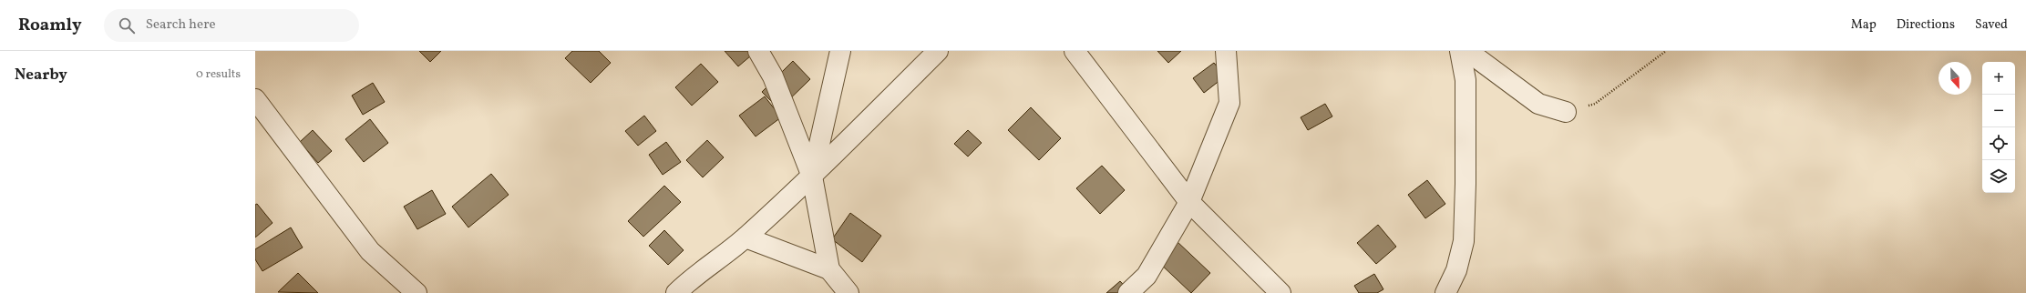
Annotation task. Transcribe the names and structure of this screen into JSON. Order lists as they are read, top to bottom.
{
  "north": "bottom",
  "page": {
    "header": "Roamly",
    "search": "Search here",
    "nav": ["Map", "Directions", "Saved"],
    "heading": ["Nearby", "0 results"],
    "map_buttons": ["+", "−"]
  }
}
